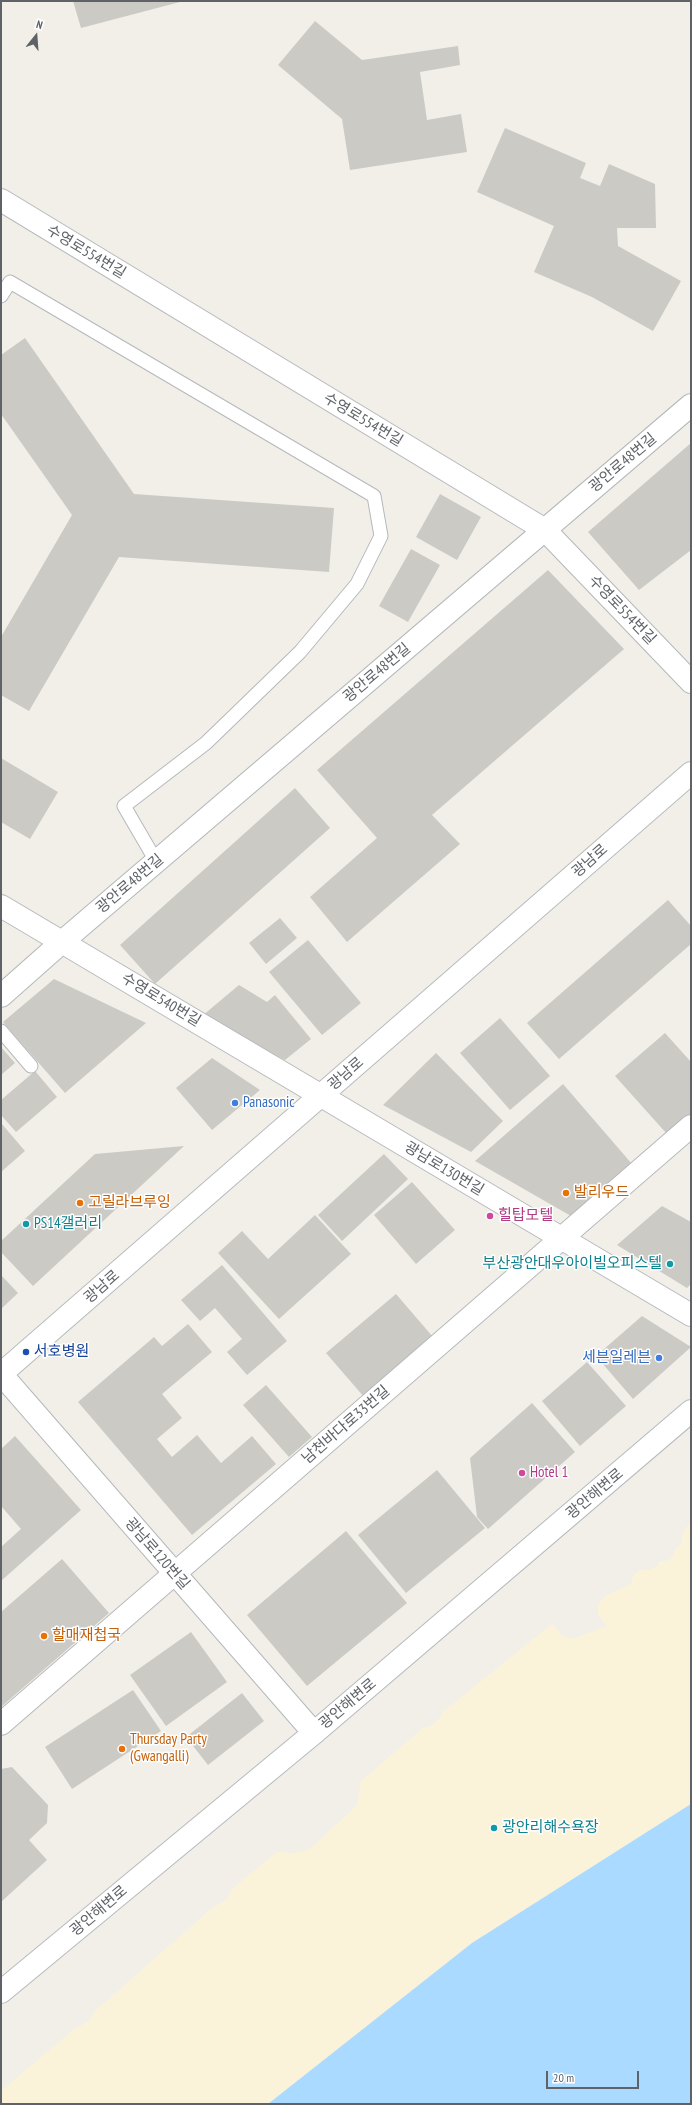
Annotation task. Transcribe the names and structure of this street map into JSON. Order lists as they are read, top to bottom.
{
  "streets": {
    "street": [
      "수영로554번길",
      "광안로48번길",
      "광남로",
      "수영로540번길",
      "광남로130번길",
      "남천바다로33번길",
      "광안해변로",
      "광남로120번길"
    ]
  },
  "crossings": [
    ["수영로554번길", "광안로48번길"],
    ["광안로48번길", "수영로540번길"],
    ["광남로", "수영로540번길"],
    ["광남로", "광남로130번길"],
    ["광남로", "광남로120번길"],
    ["수영로540번길", "광남로130번길"],
    ["광남로130번길", "남천바다로33번길"],
    ["남천바다로33번길", "광남로120번길"],
    ["광안해변로", "광남로120번길"]
  ],
  "places": [
    "Panasonic",
    "발리우드",
    "고릴라브루잉",
    "힐탑모텔",
    "PS14갤러리",
    "부산광안대우아이빌오피스텔",
    "서호병원",
    "세븐일레븐",
    "Hotel 1",
    "할매재첩국",
    "Thursday Party (Gwangalli)",
    "광안리해수욕장"
  ],
  "scale_bar": "20 m",
  "north": "top"
}
